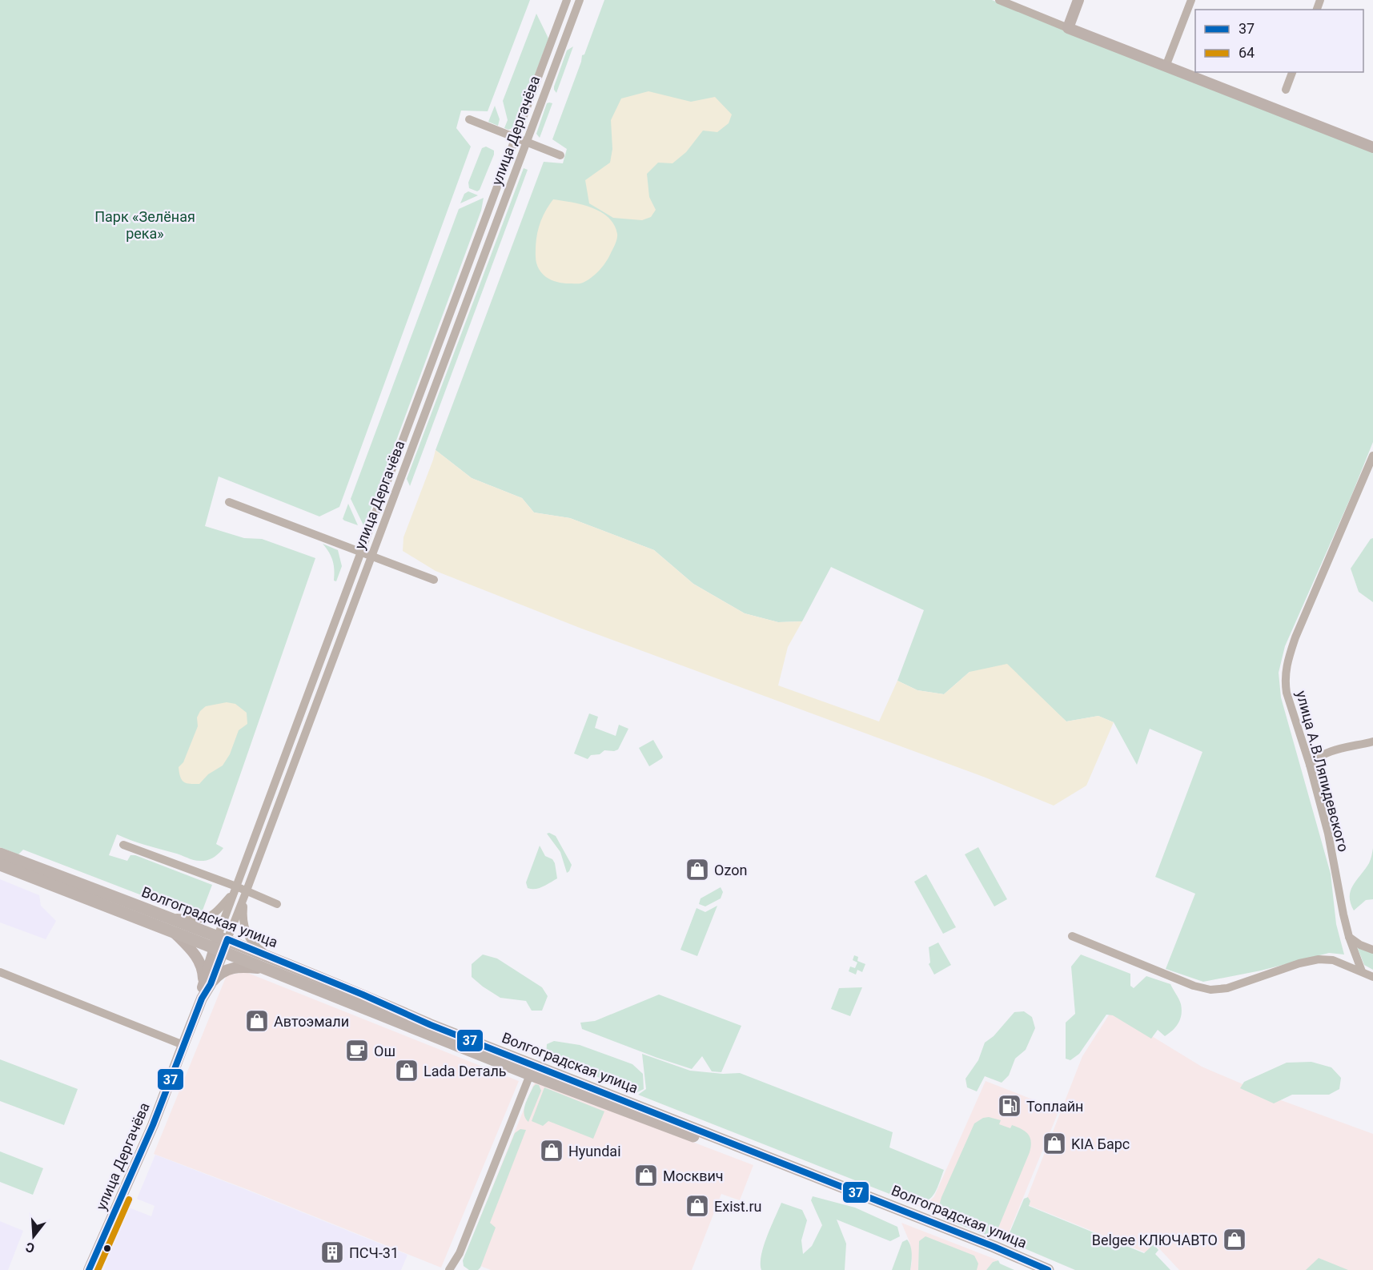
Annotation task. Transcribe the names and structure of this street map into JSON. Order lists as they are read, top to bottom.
{
  "streets": {
    "main road": ["Волгоградская улица"],
    "street": ["улица Дергачёва", "улица А.В.Ляпидевского"]
  },
  "crossings": [
    ["улица Дергачёва", "Волгоградская улица"]
  ],
  "parks": ["Парк «Зелёная река»"],
  "places": {
    "shop": [
      "Ozon",
      "Автоэмали",
      "Lada Dеталь",
      "KIA Барс",
      "Hyundai",
      "Москвич",
      "Exist.ru",
      "Belgee КЛЮЧАВТО"
    ],
    "cafe": ["Ош"],
    "fuel station": ["Топлайн"],
    "building": ["ПСЧ-31"]
  },
  "lines": ["transit line 37", "transit line 64"],
  "legend": ["37", "64"],
  "north": "bottom"
}
